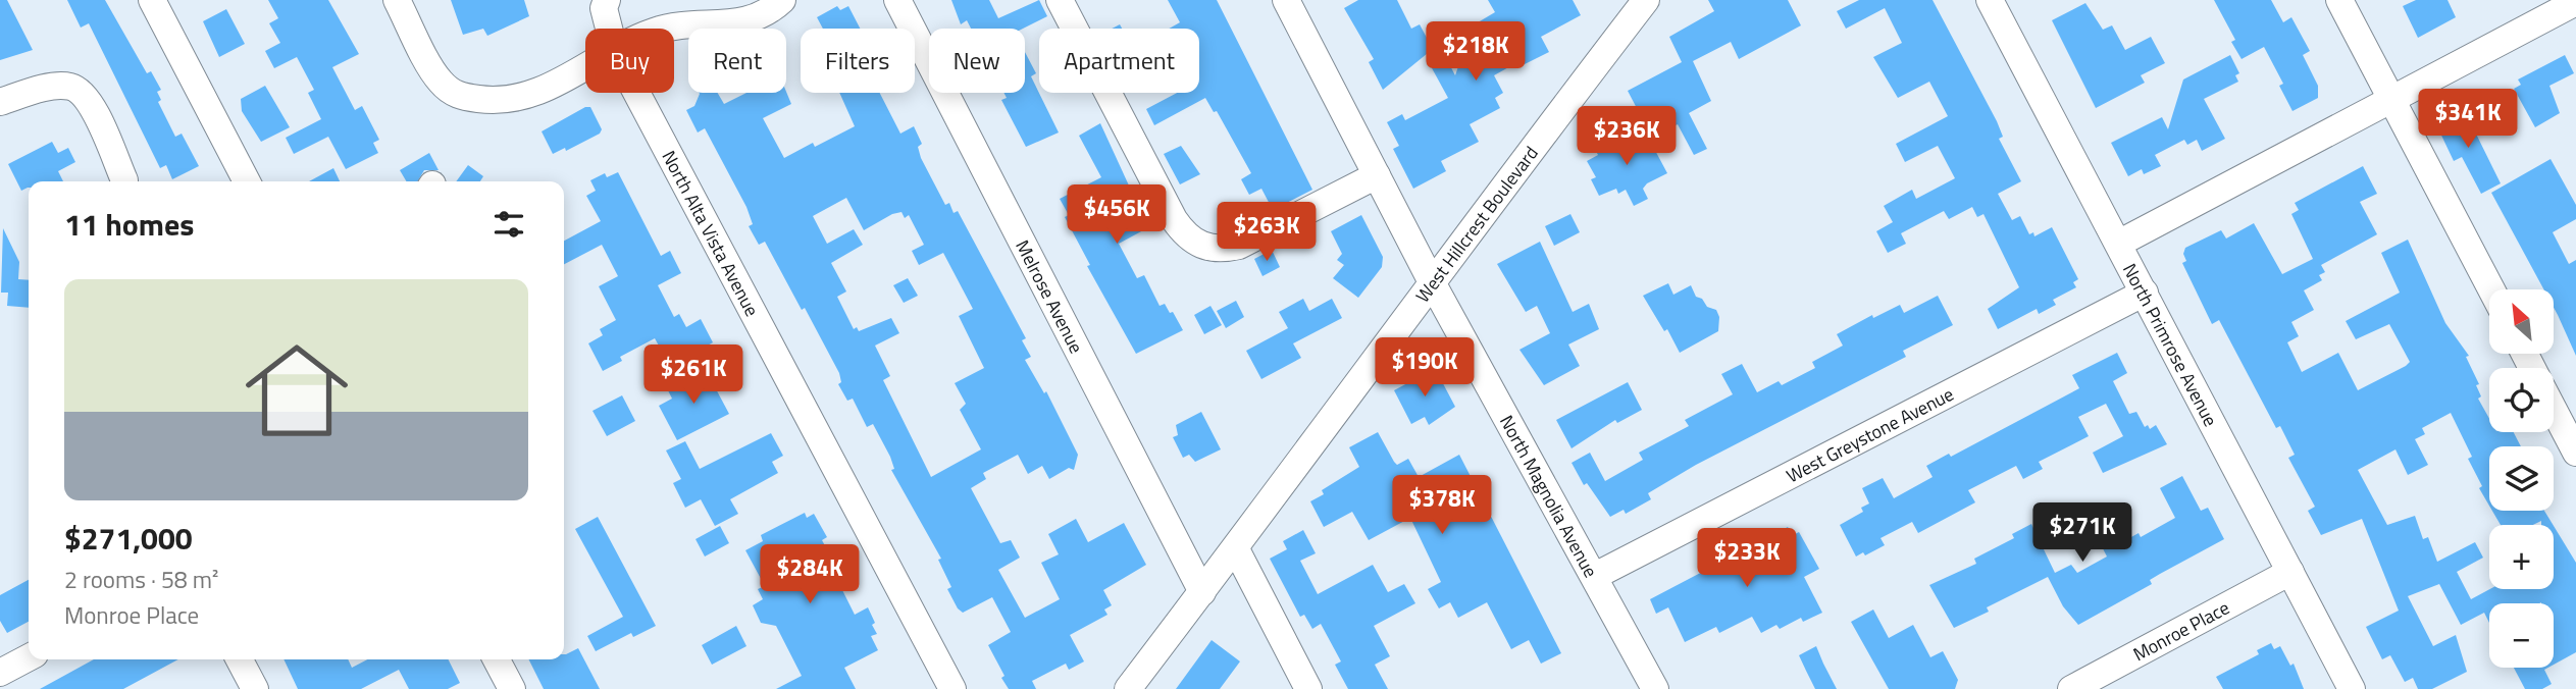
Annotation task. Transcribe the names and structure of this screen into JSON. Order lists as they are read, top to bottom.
{
  "streets": {
    "street": [
      "West Hillcrest Boulevard",
      "North Alta Vista Avenue",
      "Melrose Avenue",
      "North Primrose Avenue",
      "West Greystone Avenue",
      "North Magnolia Avenue",
      "Monroe Place"
    ]
  },
  "crossings": [
    ["West Hillcrest Boulevard", "Melrose Avenue"],
    ["West Hillcrest Boulevard", "North Magnolia Avenue"],
    ["North Primrose Avenue", "West Greystone Avenue"],
    ["North Primrose Avenue", "Monroe Place"],
    ["West Greystone Avenue", "North Magnolia Avenue"]
  ],
  "north": "top left",
  "page": {
    "price": [
      "$218K",
      "$341K",
      "$236K",
      "$456K",
      "$263K",
      "$190K",
      "$261K",
      "$378K",
      "$271K",
      "$233K",
      "$284K"
    ],
    "chip": [
      "Buy",
      "Rent",
      "Filters",
      "New",
      "Apartment"
    ],
    "heading": "11 homes",
    "list": [
      {
        "name": "$271,000",
        "note": "2 rooms · 58 m² · Monroe Place"
      }
    ],
    "map_buttons": ["+", "−"]
  }
}
